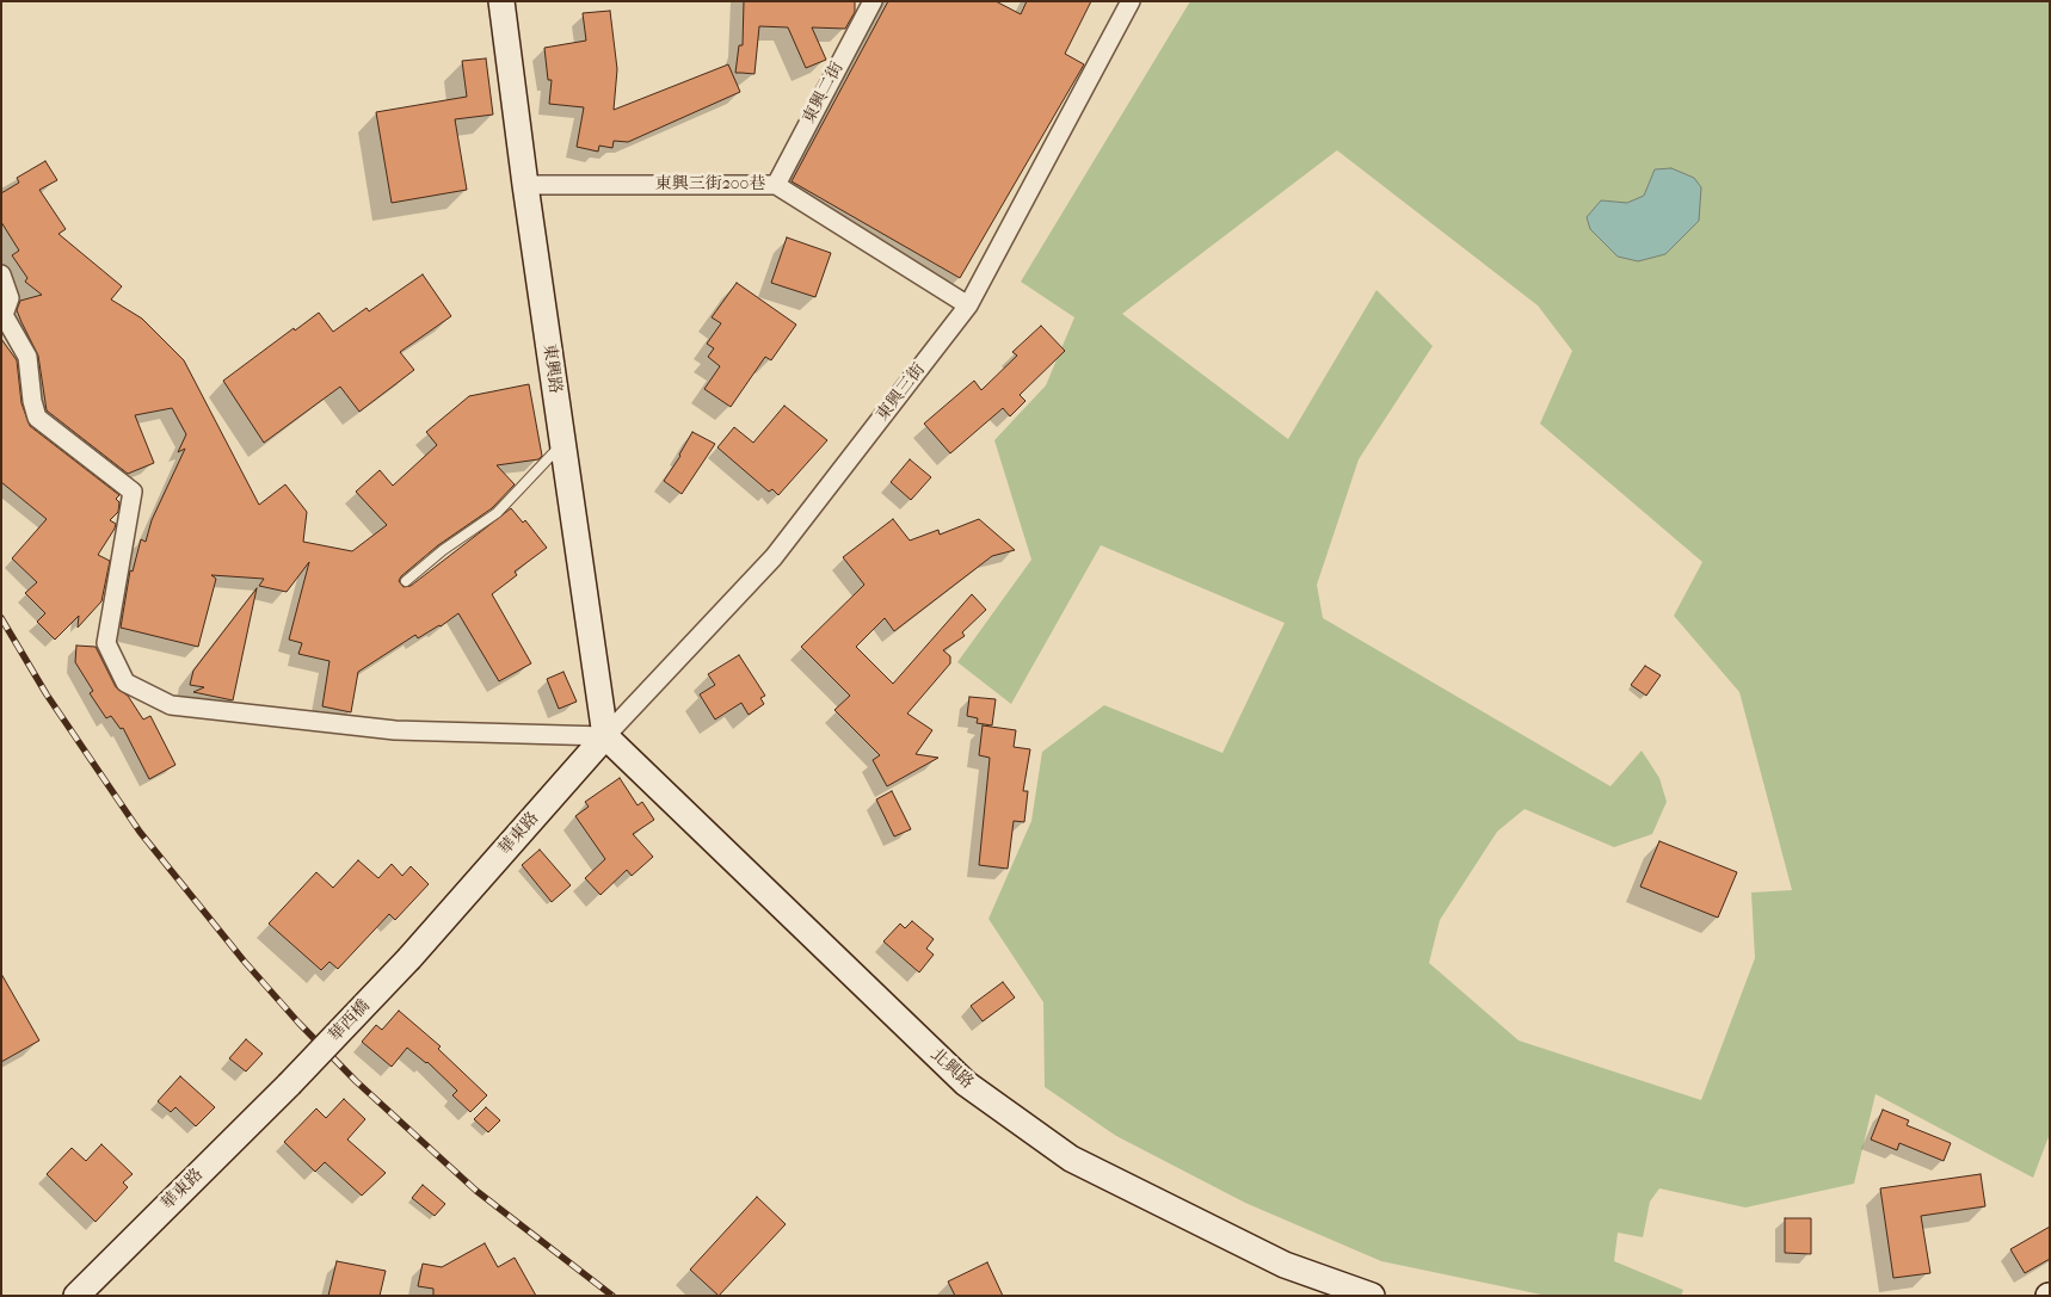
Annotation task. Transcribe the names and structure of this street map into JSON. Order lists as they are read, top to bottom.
{
  "streets": {
    "street": [
      "東興二街",
      "東興三街200巷",
      "東興路",
      "東興三街",
      "華東路",
      "華西橋",
      "北興路"
    ]
  },
  "crossings": [
    ["東興二街", "東興三街200巷"],
    ["東興三街200巷", "東興路"],
    ["東興三街200巷", "東興三街"],
    ["東興路", "東興三街"],
    ["東興路", "華東路"],
    ["東興路", "北興路"],
    ["東興三街", "華東路"],
    ["東興三街", "北興路"],
    ["華東路", "華西橋"],
    ["華東路", "北興路"]
  ]
}
